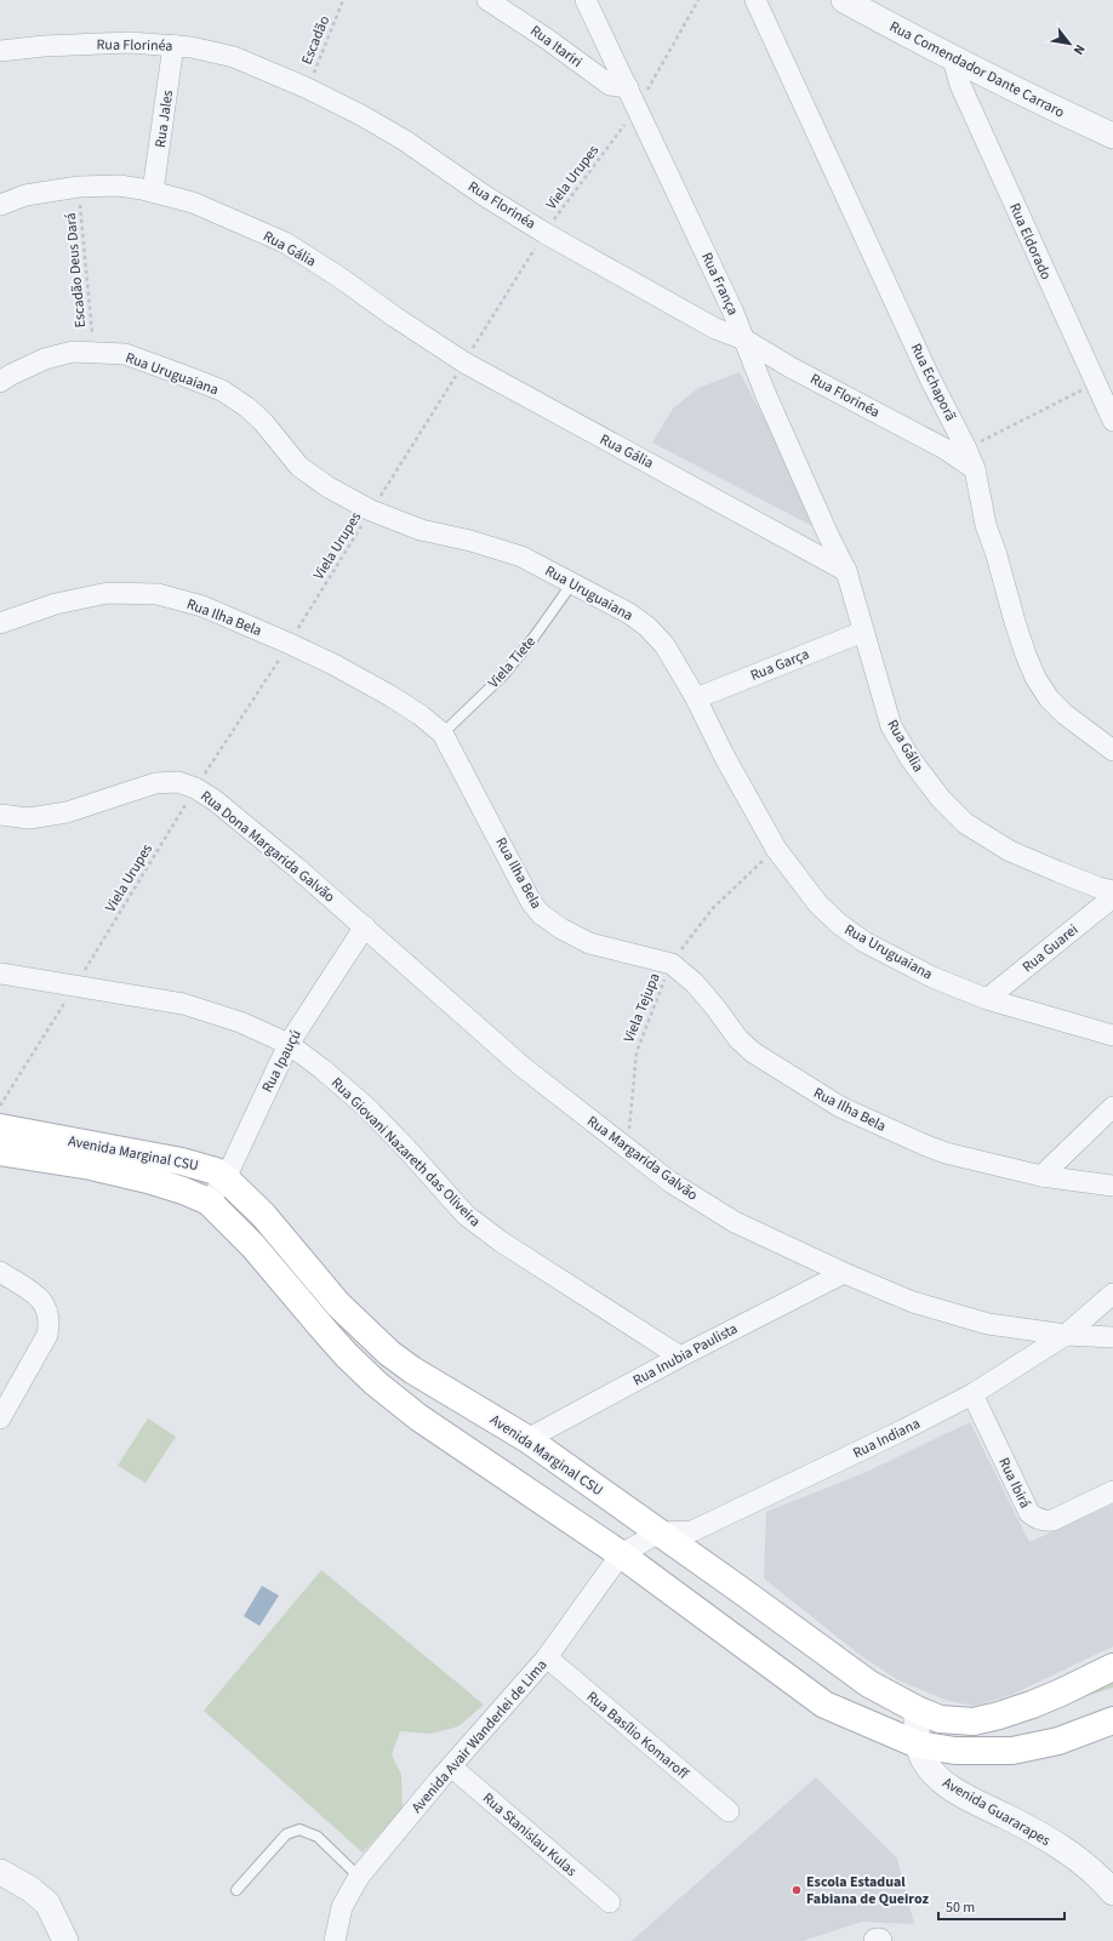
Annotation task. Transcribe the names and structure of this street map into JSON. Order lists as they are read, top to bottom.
{
  "streets": {
    "main road": ["Avenida Marginal CSU"],
    "street": [
      "Rua Florinéa",
      "Rua Itariri",
      "Rua Comendador Dante Carraro",
      "Rua Jales",
      "Rua Eldorado",
      "Rua Gália",
      "Rua França",
      "Rua Uruguaiana",
      "Rua Echaporã",
      "Rua Ilha Bela",
      "Rua Garça",
      "Rua Dona Margarida Galvão",
      "Rua Guarei",
      "Rua Ipauçú",
      "Rua Giovani Nazareth das Oliveira",
      "Rua Margarida Galvão",
      "Rua Inubia Paulista",
      "Rua Indiana",
      "Rua Ibirá",
      "Rua Basílio Komaroff",
      "Avenida Avair Wanderlei de Lima",
      "Avenida Guararapes",
      "Rua Stanislau Kulas"
    ],
    "lane": ["Viela Tiete"],
    "path": [
      "Escadão",
      "Viela Urupes",
      "Escadão Deus Dará",
      "Viela Tejupa"
    ]
  },
  "crossings": [
    ["Escadão", "Rua Florinéa"],
    ["Rua Florinéa", "Rua Jales"],
    ["Rua Florinéa", "Viela Urupes"],
    ["Rua Florinéa", "Rua França"],
    ["Rua Florinéa", "Rua Echaporã"],
    ["Rua Itariri", "Rua França"],
    ["Rua Comendador Dante Carraro", "Rua Eldorado"],
    ["Rua Jales", "Rua Gália"],
    ["Viela Urupes", "Rua Gália"],
    ["Viela Urupes", "Rua França"],
    ["Viela Urupes", "Rua Uruguaiana"],
    ["Viela Urupes", "Rua Ilha Bela"],
    ["Viela Urupes", "Rua Dona Margarida Galvão"],
    ["Viela Urupes", "Rua Giovani Nazareth das Oliveira"],
    ["Rua Gália", "Escadão Deus Dará"],
    ["Rua Gália", "Rua França"],
    ["Rua Gália", "Rua Garça"],
    ["Escadão Deus Dará", "Rua Uruguaiana"],
    ["Rua Uruguaiana", "Viela Tiete"],
    ["Rua Uruguaiana", "Rua Garça"],
    ["Rua Uruguaiana", "Rua Guarei"],
    ["Rua Uruguaiana", "Viela Tejupa"],
    ["Rua Ilha Bela", "Viela Tiete"],
    ["Rua Ilha Bela", "Viela Tejupa"],
    ["Rua Dona Margarida Galvão", "Rua Margarida Galvão"],
    ["Viela Tejupa", "Rua Margarida Galvão"],
    ["Rua Ipauçú", "Rua Giovani Nazareth das Oliveira"],
    ["Rua Ipauçú", "Avenida Marginal CSU"],
    ["Rua Ipauçú", "Rua Margarida Galvão"],
    ["Rua Giovani Nazareth das Oliveira", "Rua Inubia Paulista"],
    ["Avenida Marginal CSU", "Rua Inubia Paulista"],
    ["Avenida Marginal CSU", "Rua Indiana"],
    ["Avenida Marginal CSU", "Avenida Avair Wanderlei de Lima"],
    ["Avenida Marginal CSU", "Avenida Guararapes"],
    ["Rua Margarida Galvão", "Rua Inubia Paulista"],
    ["Rua Margarida Galvão", "Rua Indiana"],
    ["Rua Indiana", "Rua Ibirá"],
    ["Rua Indiana", "Avenida Avair Wanderlei de Lima"],
    ["Rua Basílio Komaroff", "Avenida Avair Wanderlei de Lima"],
    ["Avenida Avair Wanderlei de Lima", "Rua Stanislau Kulas"]
  ],
  "places": ["Escola Estadual Fabiana de Queiroz"],
  "scale_bar": "50 m",
  "north": "bottom right"
}
